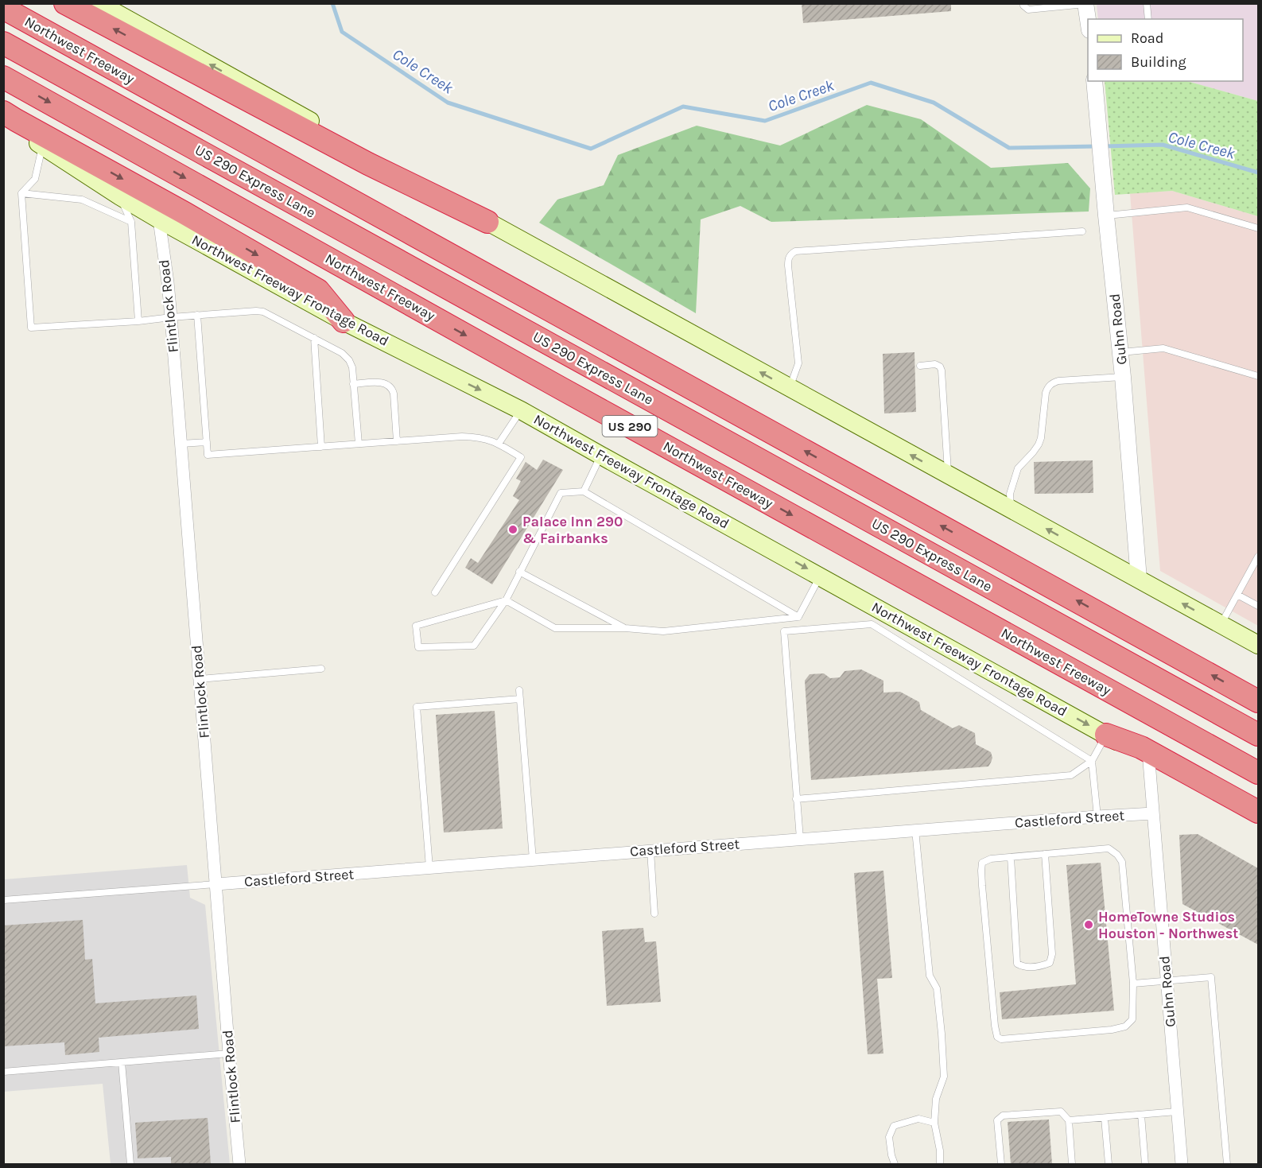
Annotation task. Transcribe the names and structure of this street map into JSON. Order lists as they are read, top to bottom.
{
  "streets": {
    "highway": ["Northwest Freeway", "US 290 Express Lane", "US 290"],
    "main road": ["Northwest Freeway Frontage Road"],
    "street": ["Flintlock Road", "Guhn Road", "Castleford Street"]
  },
  "crossings": [
    ["Northwest Freeway Frontage Road", "Flintlock Road"],
    ["Northwest Freeway Frontage Road", "Guhn Road"],
    ["Flintlock Road", "Castleford Street"],
    ["Guhn Road", "Castleford Street"]
  ],
  "water": ["Cole Creek"],
  "places": ["Palace Inn 290 & Fairbanks", "HomeTowne Studios Houston - Northwest"],
  "legend": ["Road", "Building"]
}
